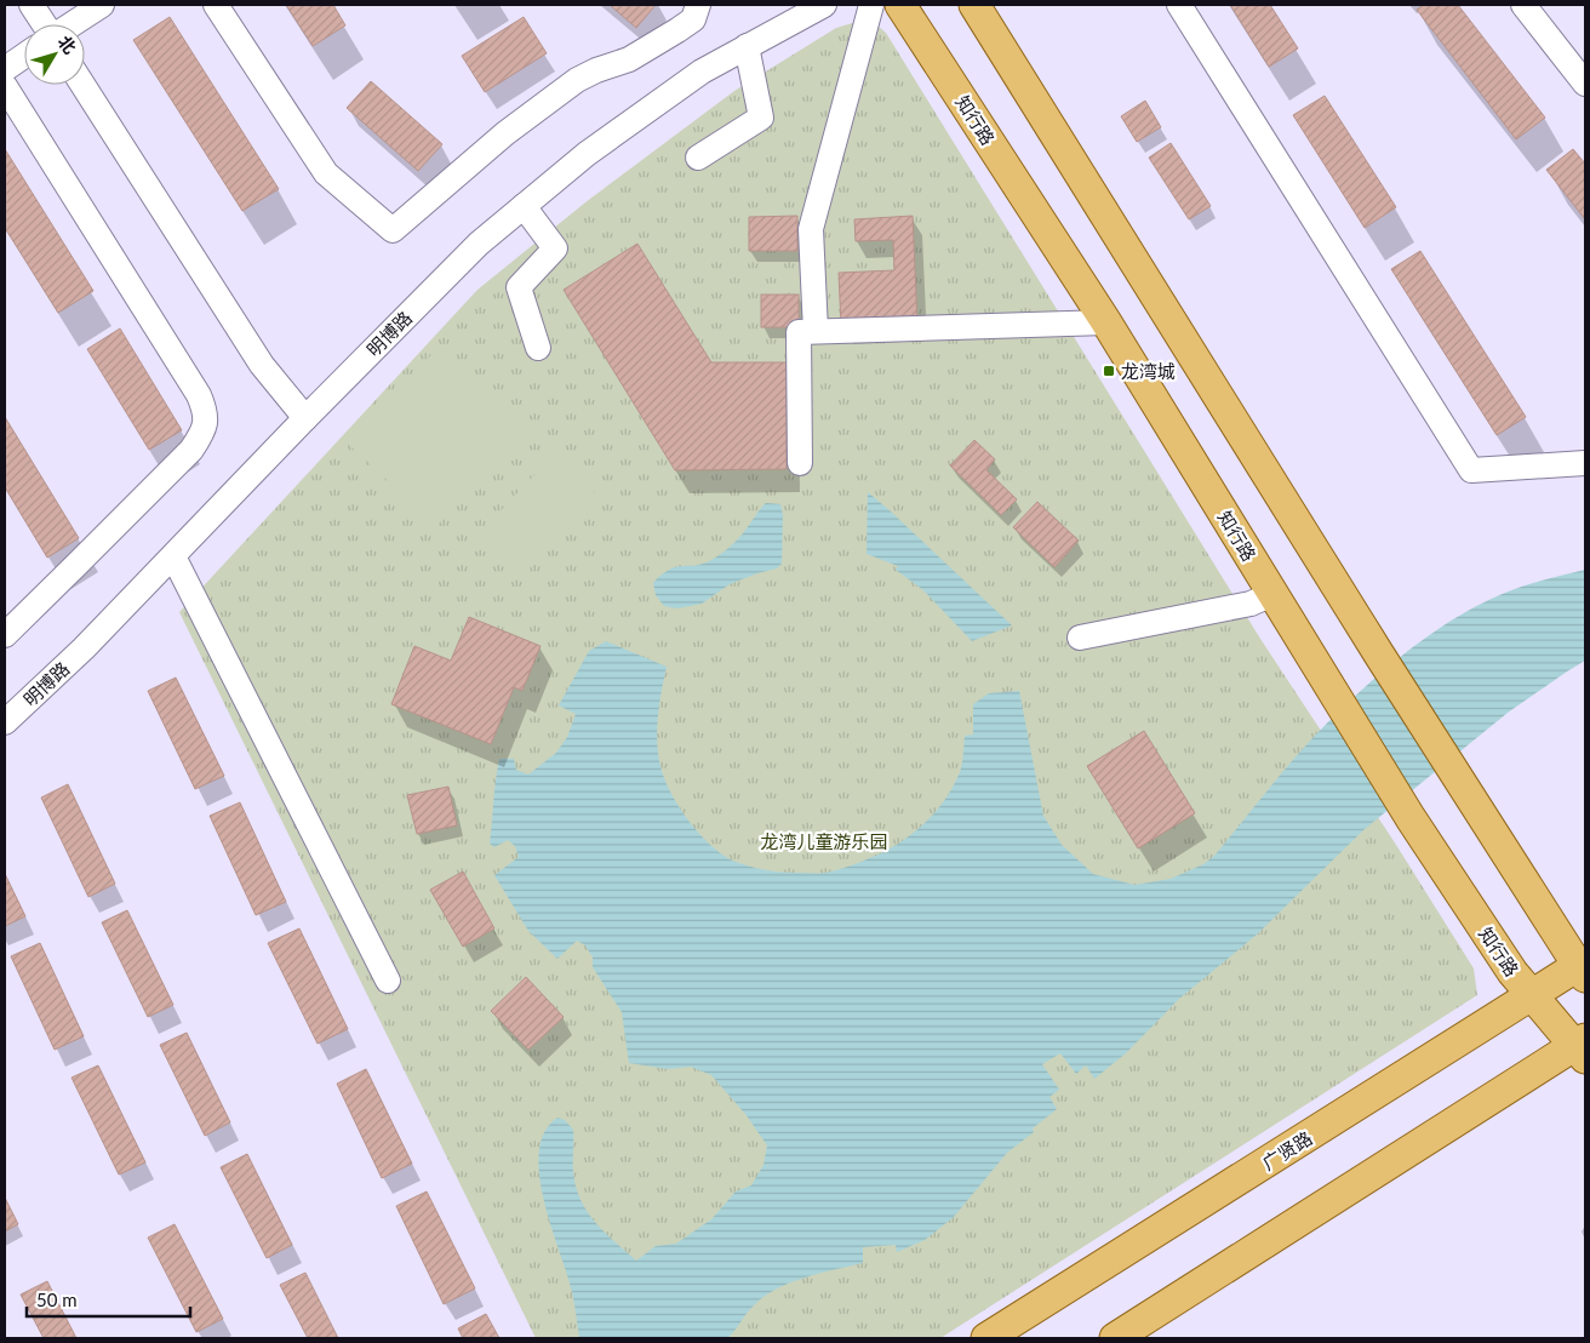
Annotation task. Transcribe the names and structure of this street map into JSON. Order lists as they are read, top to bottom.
{
  "streets": {
    "main road": ["知行路", "广贤路"],
    "street": ["明博路"]
  },
  "crossings": [
    ["知行路", "广贤路"]
  ],
  "parks": ["龙湾儿童游乐园"],
  "places": {
    "transit": ["龙湾城"]
  },
  "scale_bar": "50 m",
  "north": "top right"
}
